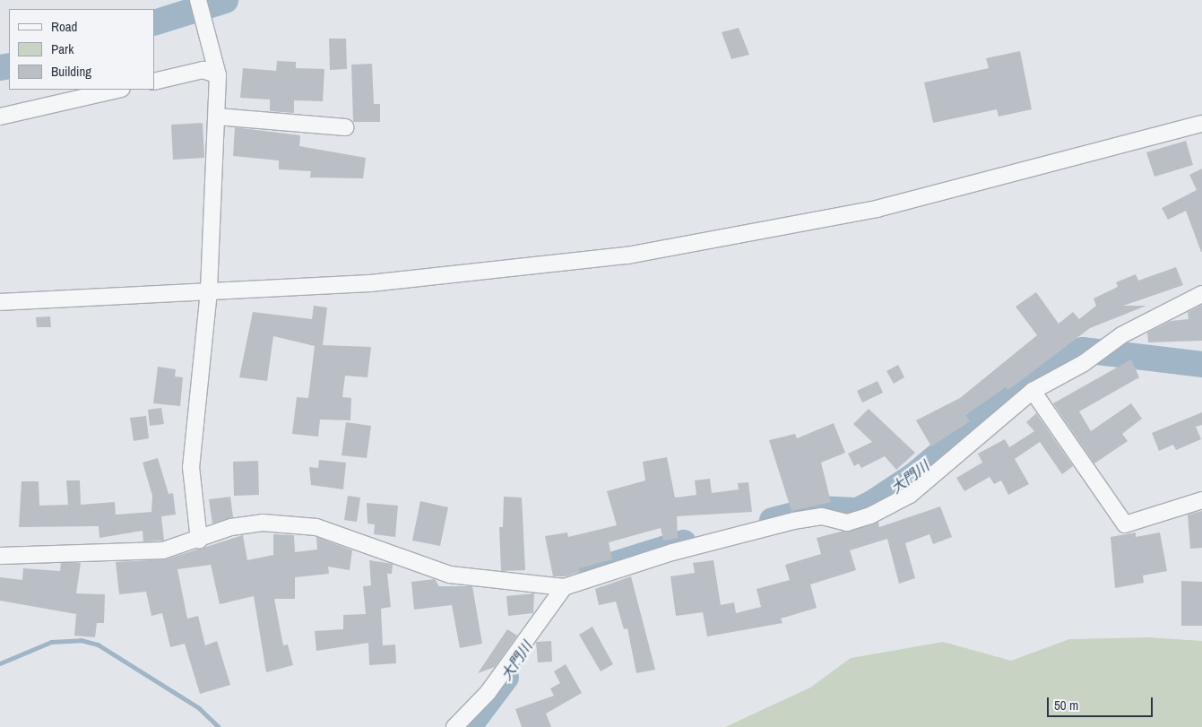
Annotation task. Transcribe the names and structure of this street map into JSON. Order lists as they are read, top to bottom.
{
  "water": ["大門川"],
  "legend": ["Road", "Park", "Building"],
  "scale_bar": "50 m"
}
